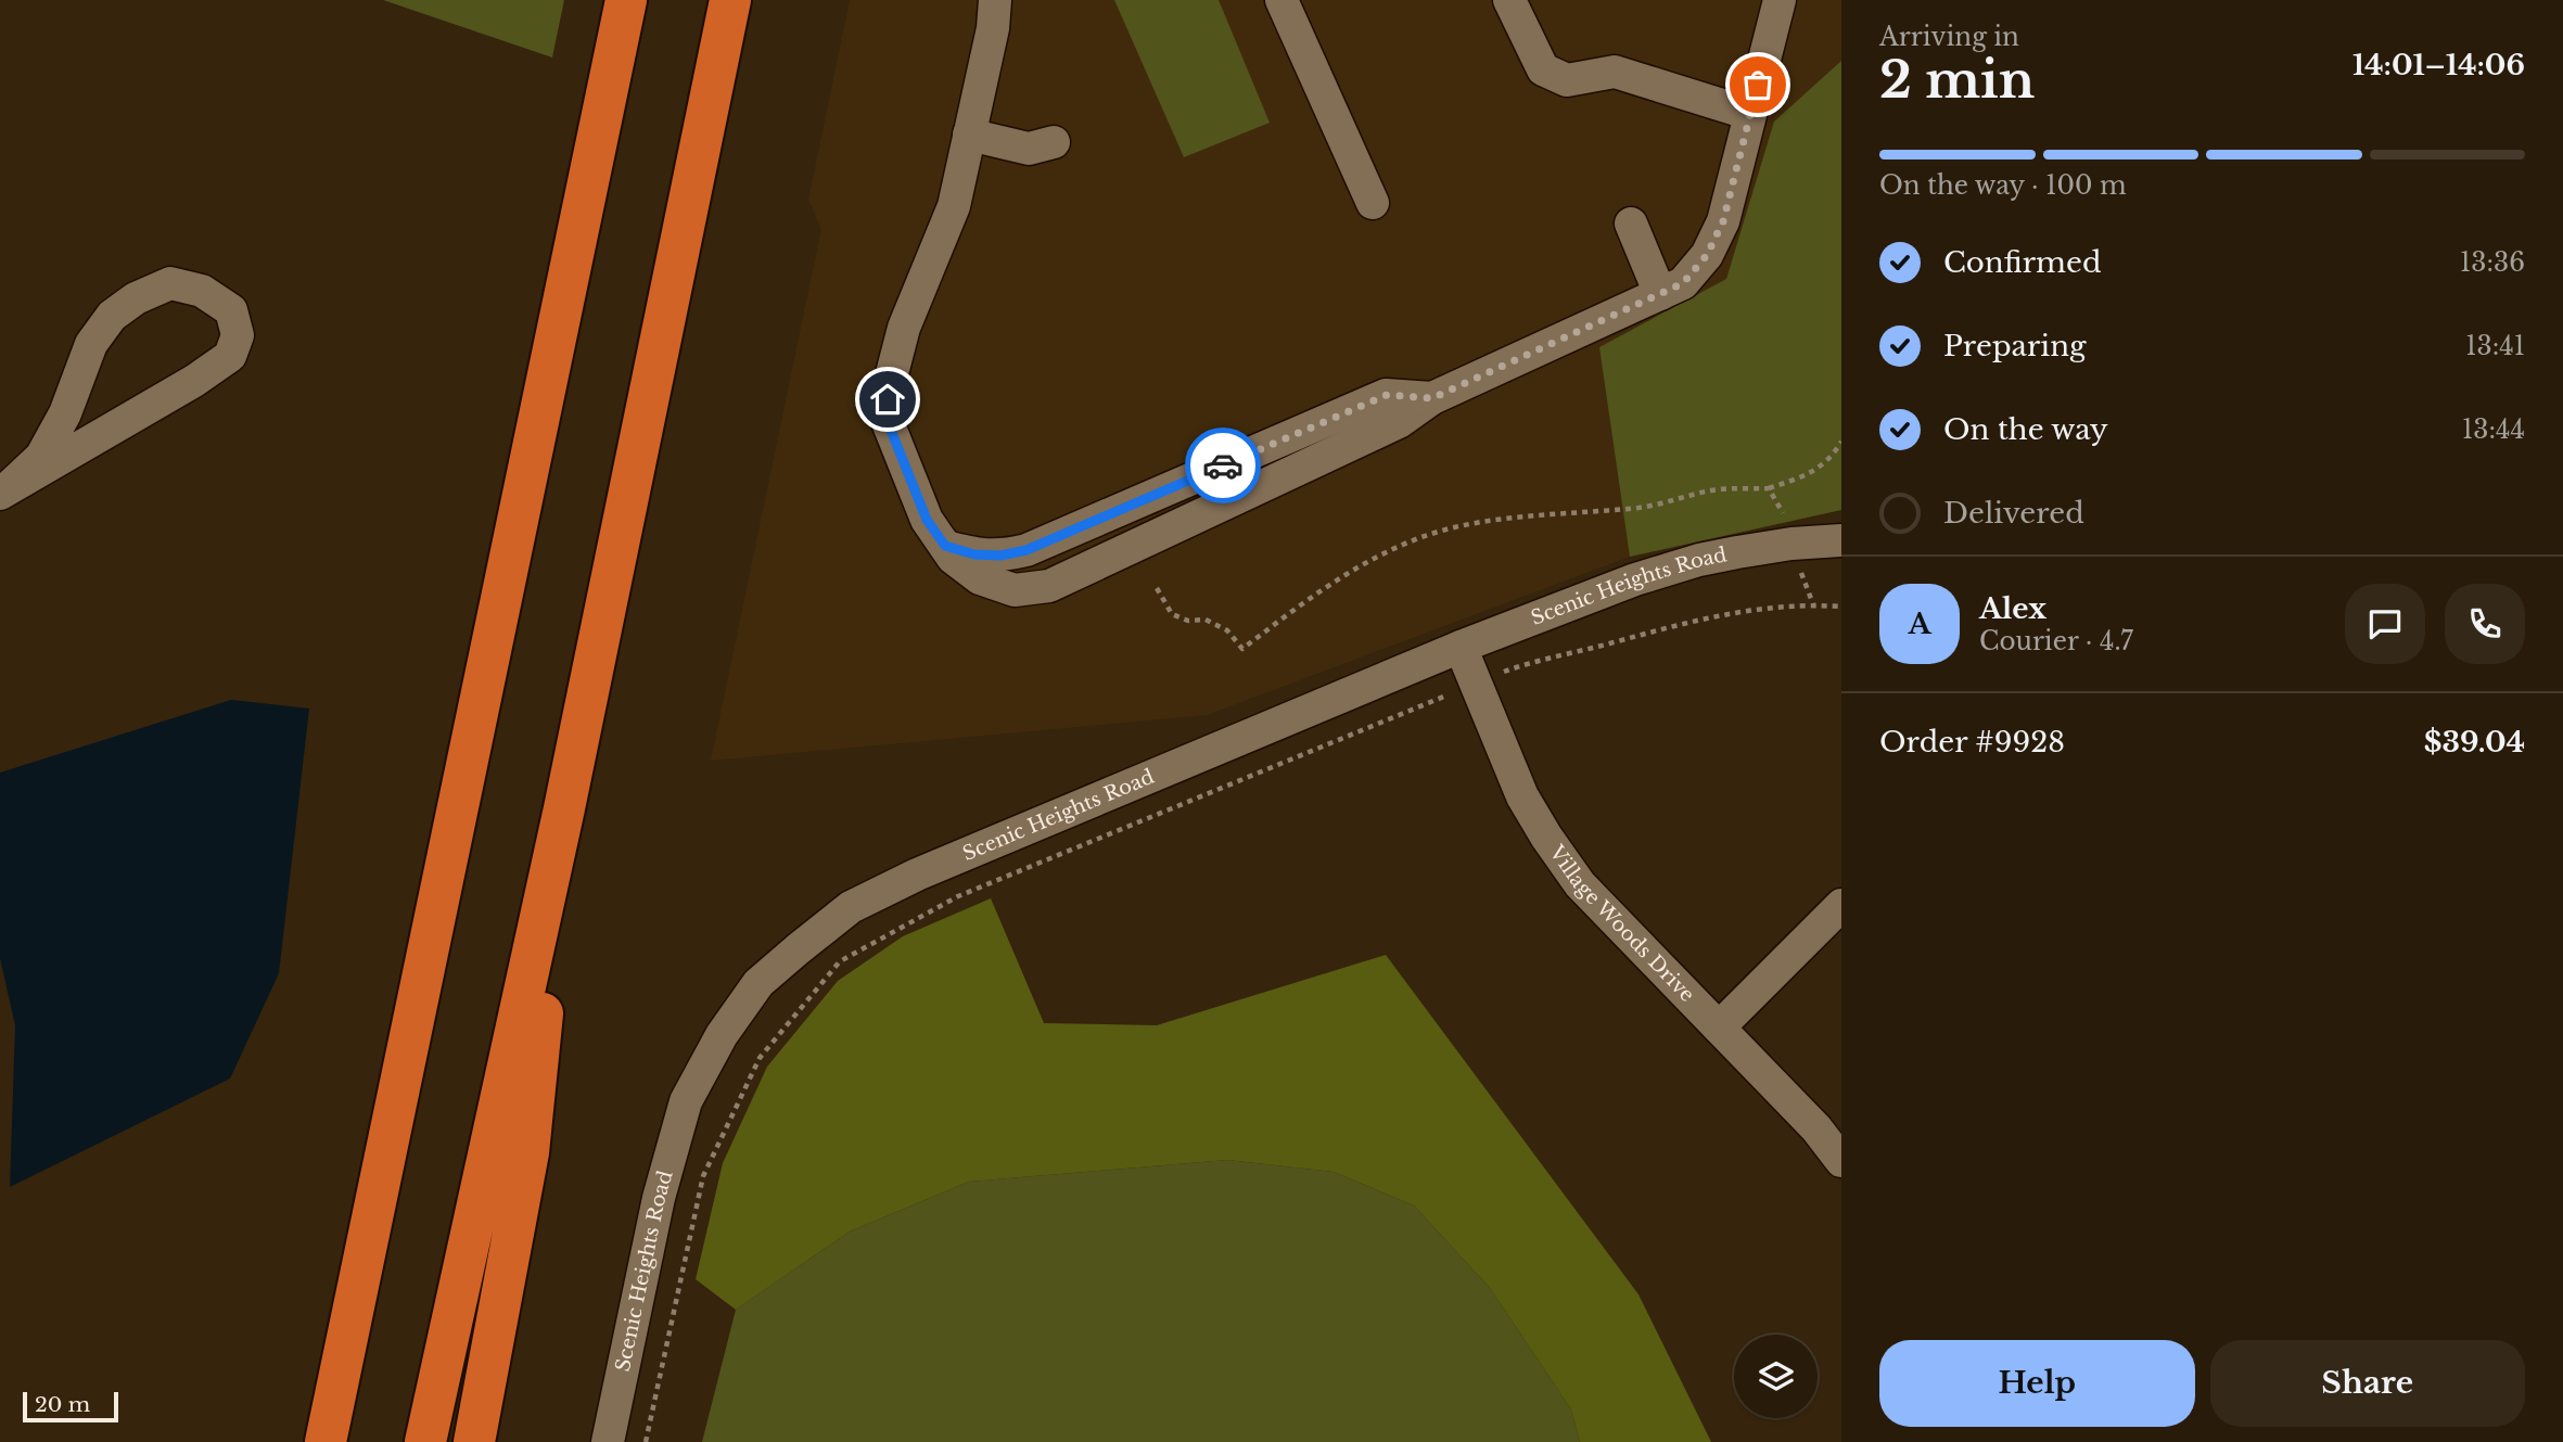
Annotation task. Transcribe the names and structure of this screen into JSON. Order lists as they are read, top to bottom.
{
  "streets": {
    "street": ["Scenic Heights Road", "Village Woods Drive"]
  },
  "crossings": [
    ["Scenic Heights Road", "Village Woods Drive"]
  ],
  "scale_bar": "20 m",
  "page": {
    "heading": ["2 min", "Arriving in", "14:01–14:06"],
    "panel": [
      "Alex",
      "Courier · 4.7",
      "Order #9928",
      "$39.04"
    ],
    "bar": "On the way · 100 m",
    "list": [
      ["Confirmed", "13:36"],
      ["Preparing", "13:41"],
      ["On the way", "13:44"],
      "Delivered"
    ],
    "round": "A",
    "buttons": ["Help", "Share"],
    "scale": "20 m"
  }
}
